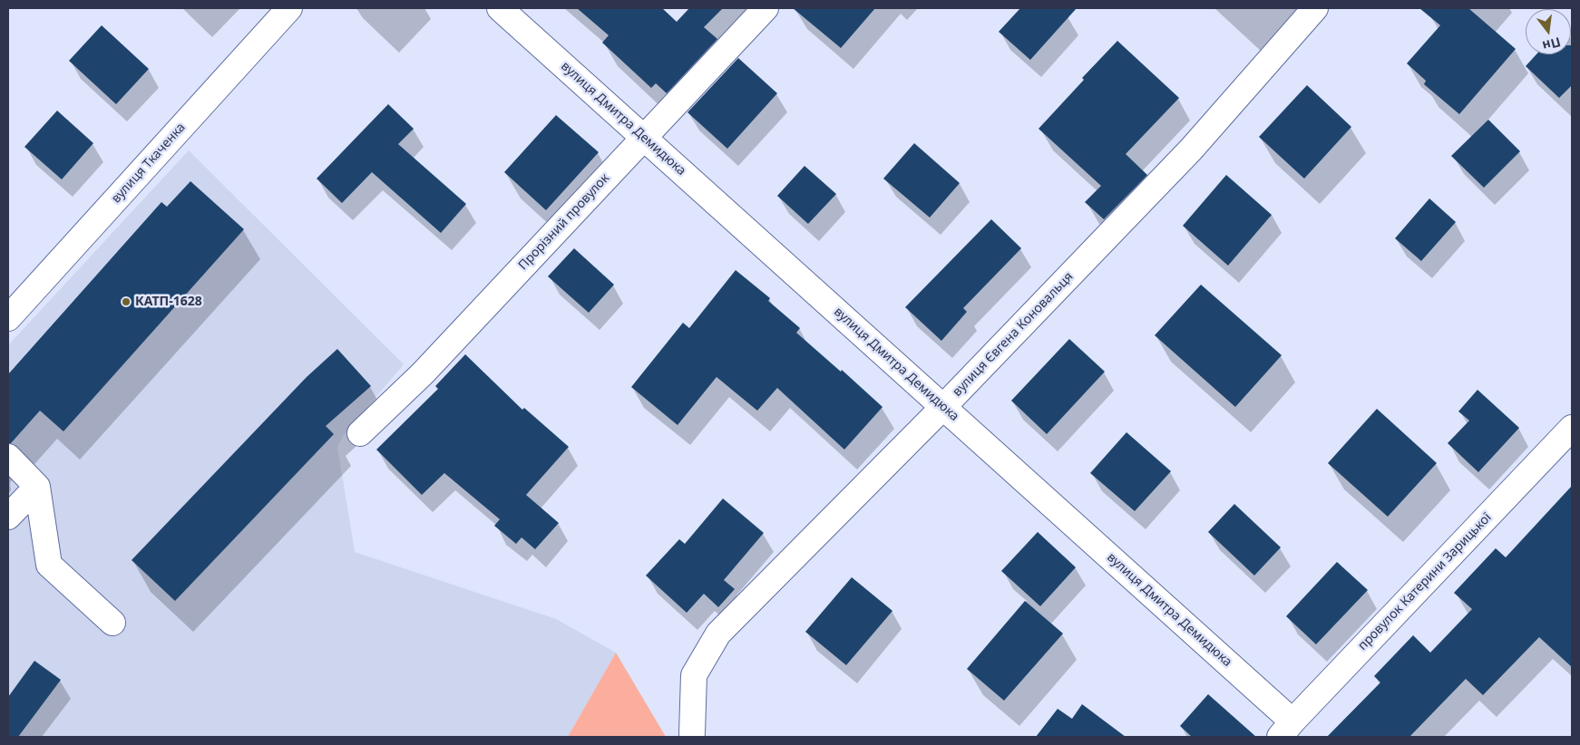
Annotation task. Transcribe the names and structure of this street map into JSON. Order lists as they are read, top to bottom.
{
  "streets": {
    "street": [
      "вулиця Дмитра Демидюка",
      "вулиця Ткаченка",
      "Прорізний провулок",
      "вулиця Євгена Коновальця",
      "провулок Катерини Зарицької"
    ]
  },
  "crossings": [
    ["вулиця Дмитра Демидюка", "Прорізний провулок"],
    ["вулиця Дмитра Демидюка", "вулиця Євгена Коновальця"],
    ["вулиця Дмитра Демидюка", "провулок Катерини Зарицької"]
  ],
  "places": ["КАТП-1628"],
  "north": "bottom"
}
